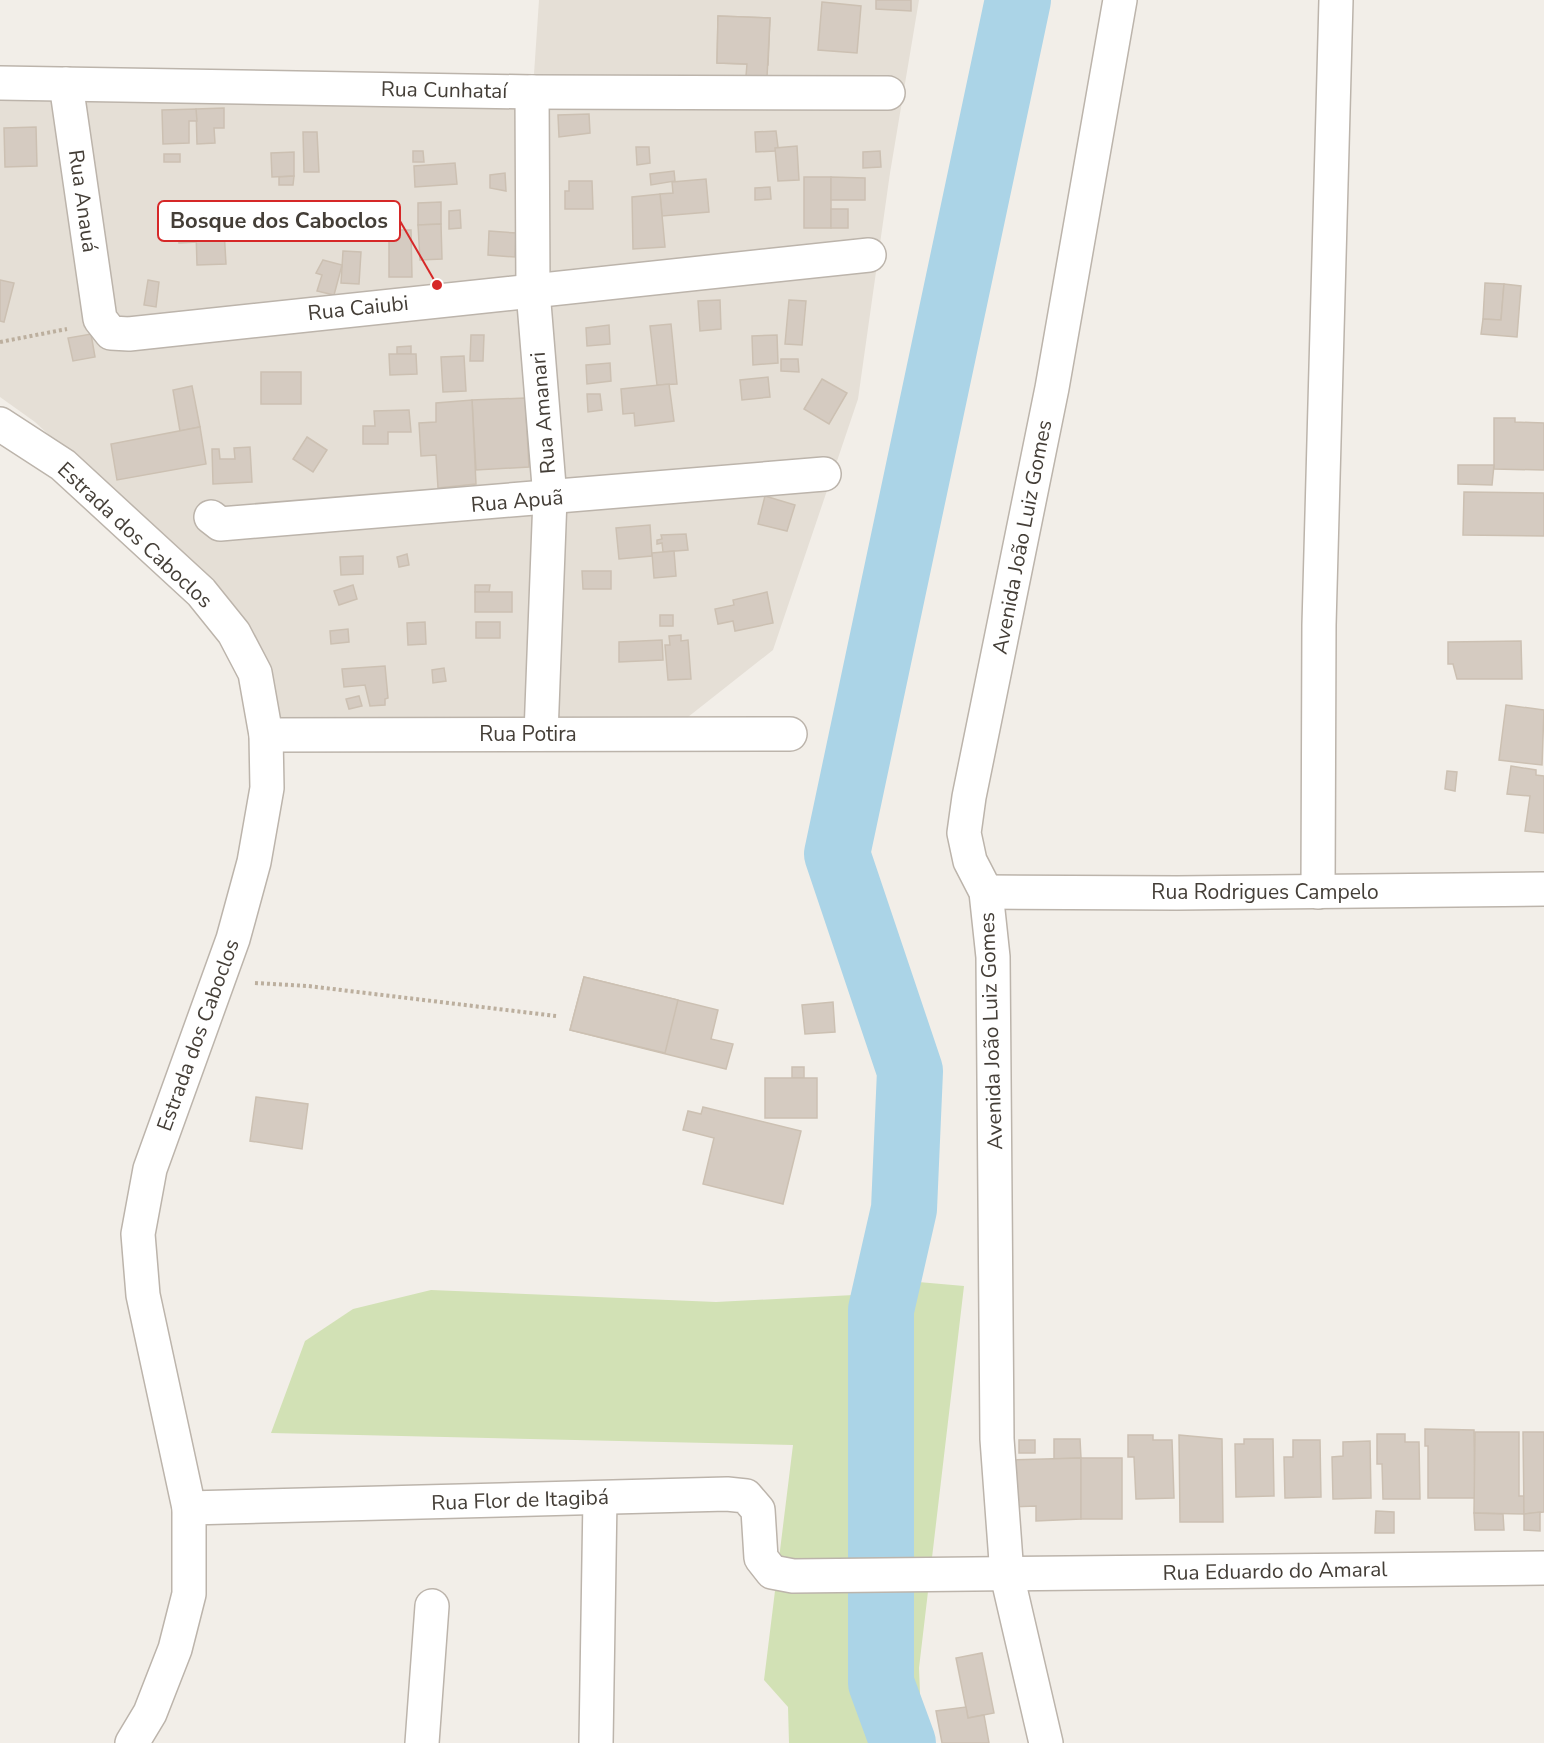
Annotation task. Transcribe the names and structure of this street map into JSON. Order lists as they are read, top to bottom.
{
  "streets": {
    "street": [
      "Rua Cunhataí",
      "Rua Anauá",
      "Rua Caiubi",
      "Rua Amanari",
      "Rua Apuã",
      "Estrada dos Caboclos",
      "Avenida João Luiz Gomes",
      "Rua Potira",
      "Rua Rodrigues Campelo",
      "Rua Flor de Itagibá",
      "Rua Eduardo do Amaral"
    ]
  },
  "crossings": [
    ["Rua Cunhataí", "Rua Anauá"],
    ["Rua Cunhataí", "Rua Amanari"],
    ["Rua Anauá", "Rua Caiubi"],
    ["Rua Caiubi", "Rua Amanari"],
    ["Rua Amanari", "Rua Apuã"],
    ["Rua Amanari", "Rua Potira"],
    ["Estrada dos Caboclos", "Rua Potira"],
    ["Estrada dos Caboclos", "Rua Flor de Itagibá"],
    ["Avenida João Luiz Gomes", "Rua Rodrigues Campelo"],
    ["Avenida João Luiz Gomes", "Rua Eduardo do Amaral"],
    ["Rua Flor de Itagibá", "Rua Eduardo do Amaral"]
  ],
  "places": ["Bosque dos Caboclos"]
}
